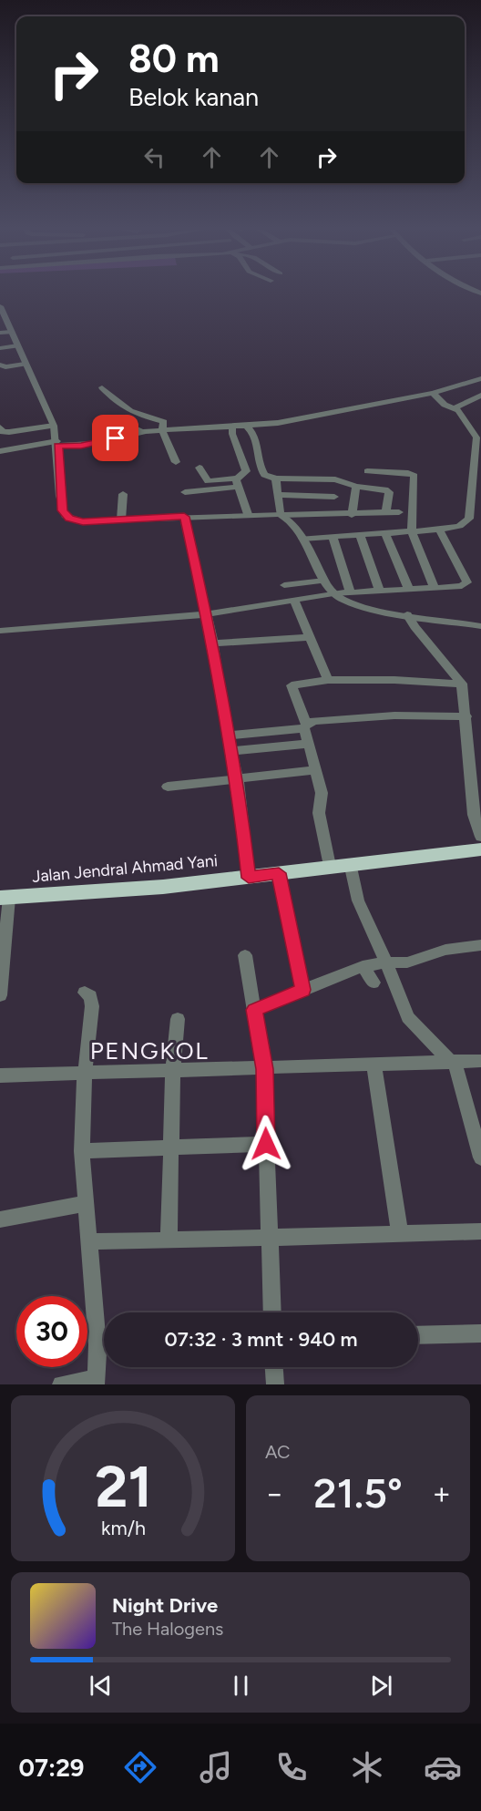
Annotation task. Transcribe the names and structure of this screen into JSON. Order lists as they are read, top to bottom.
{
  "streets": {
    "highway": ["Jalan Jendral Ahmad Yani"]
  },
  "districts": ["PENGKOL"],
  "page": {
    "turn": ["80 m", "Belok kanan"],
    "limit": "30",
    "trip": "07:32 · 3 mnt · 940 m",
    "tile": "AC",
    "heat": ["−", "21.5°", "+"],
    "song": ["Night Drive", "The Halogens"],
    "tabs": "07:29",
    "gauge": ["21", "km/h"]
  }
}
